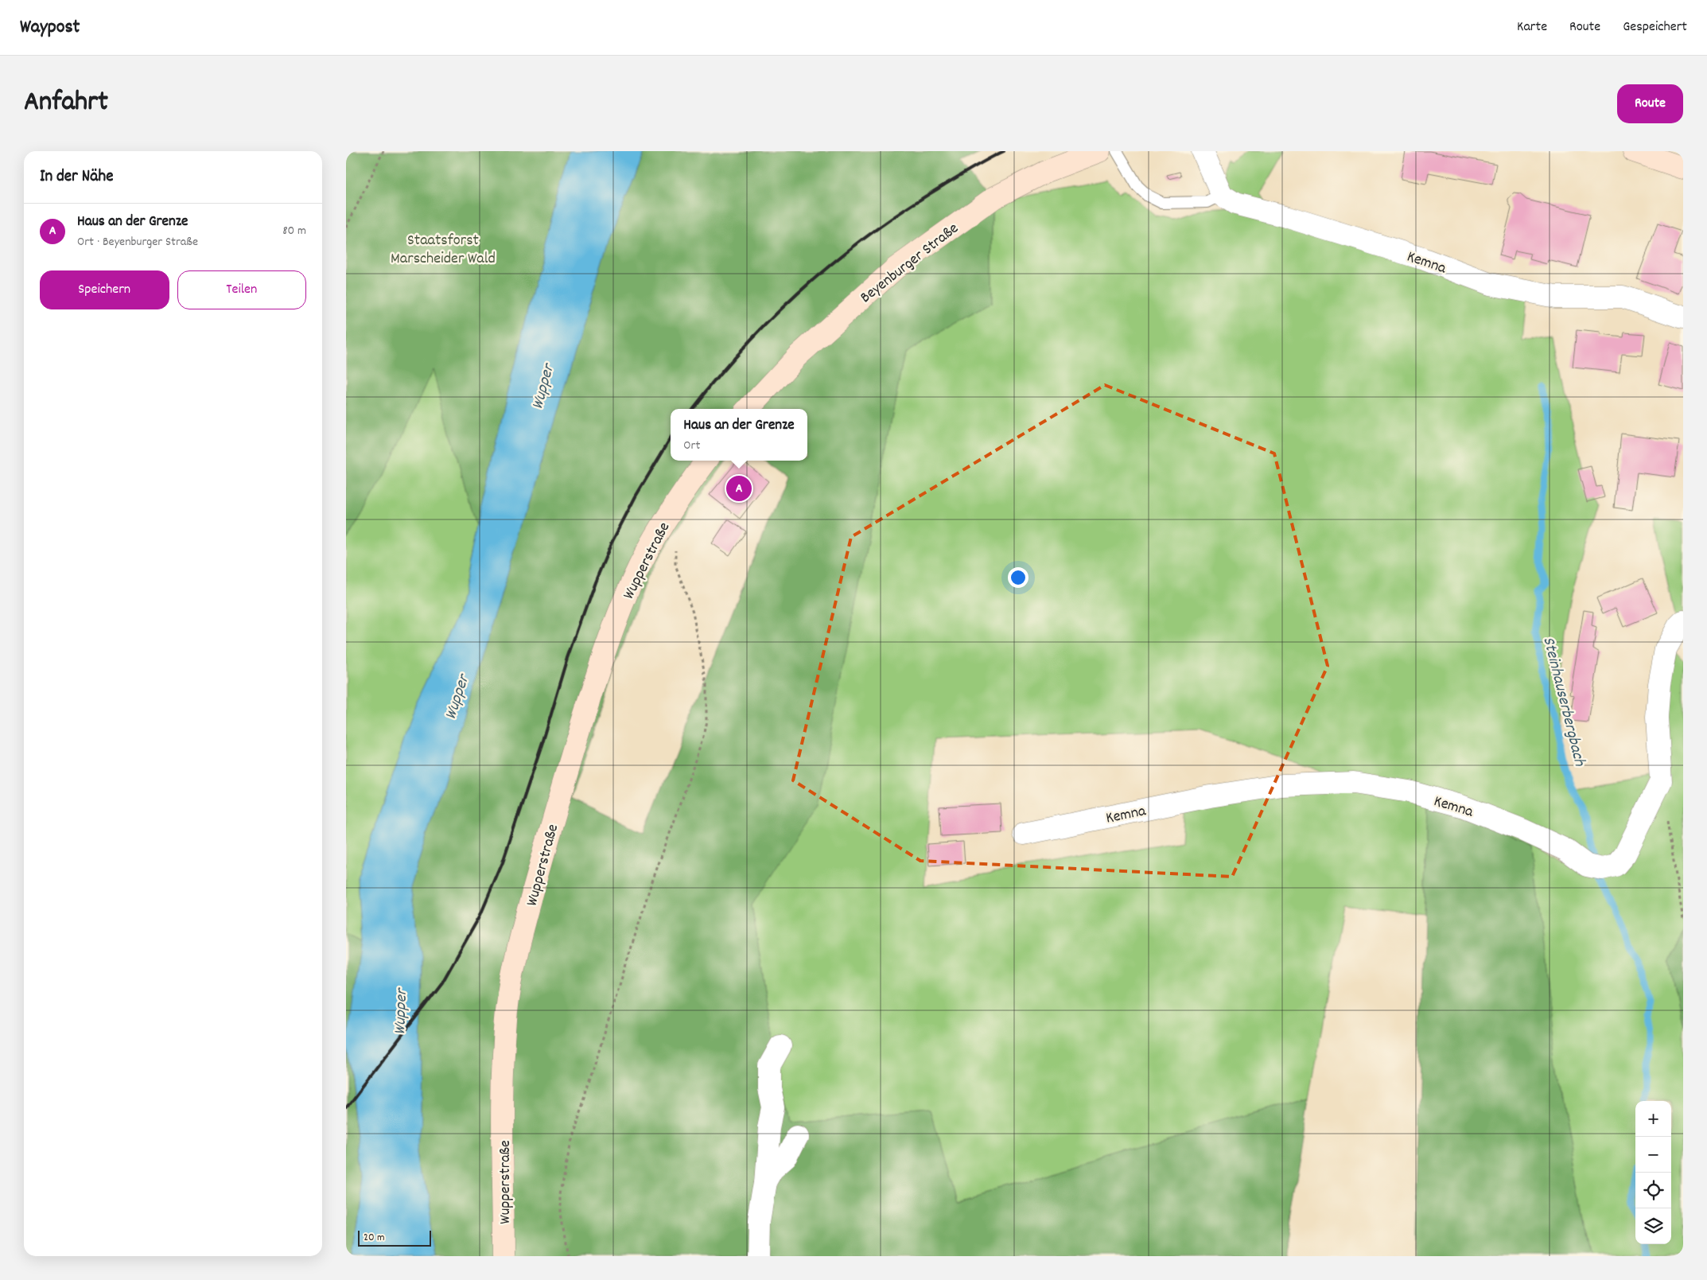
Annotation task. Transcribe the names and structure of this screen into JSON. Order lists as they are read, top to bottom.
{
  "streets": {
    "main road": ["Beyenburger Straße", "Wupperstraße"],
    "street": ["Kemna"]
  },
  "water": ["Wupper", "Steinhauserbergbach"],
  "parks": ["Staatsforst Marscheider Wald"],
  "scale_bar": "20 m",
  "page": {
    "header": "Waypost",
    "nav": ["Karte", "Route", "Gespeichert"],
    "title": "Anfahrt",
    "buttons": [
      "Route",
      ["Speichern", "Teilen"]
    ],
    "heading": "In der Nähe",
    "list": [
      {
        "mark": "A",
        "name": "Haus an der Grenze",
        "note": "Ort · Beyenburger Straße",
        "value": "80 m"
      }
    ],
    "popup": ["Haus an der Grenze", "Ort"],
    "pins": "A",
    "map_buttons": ["+", "−"],
    "scale": "20 m"
  }
}
